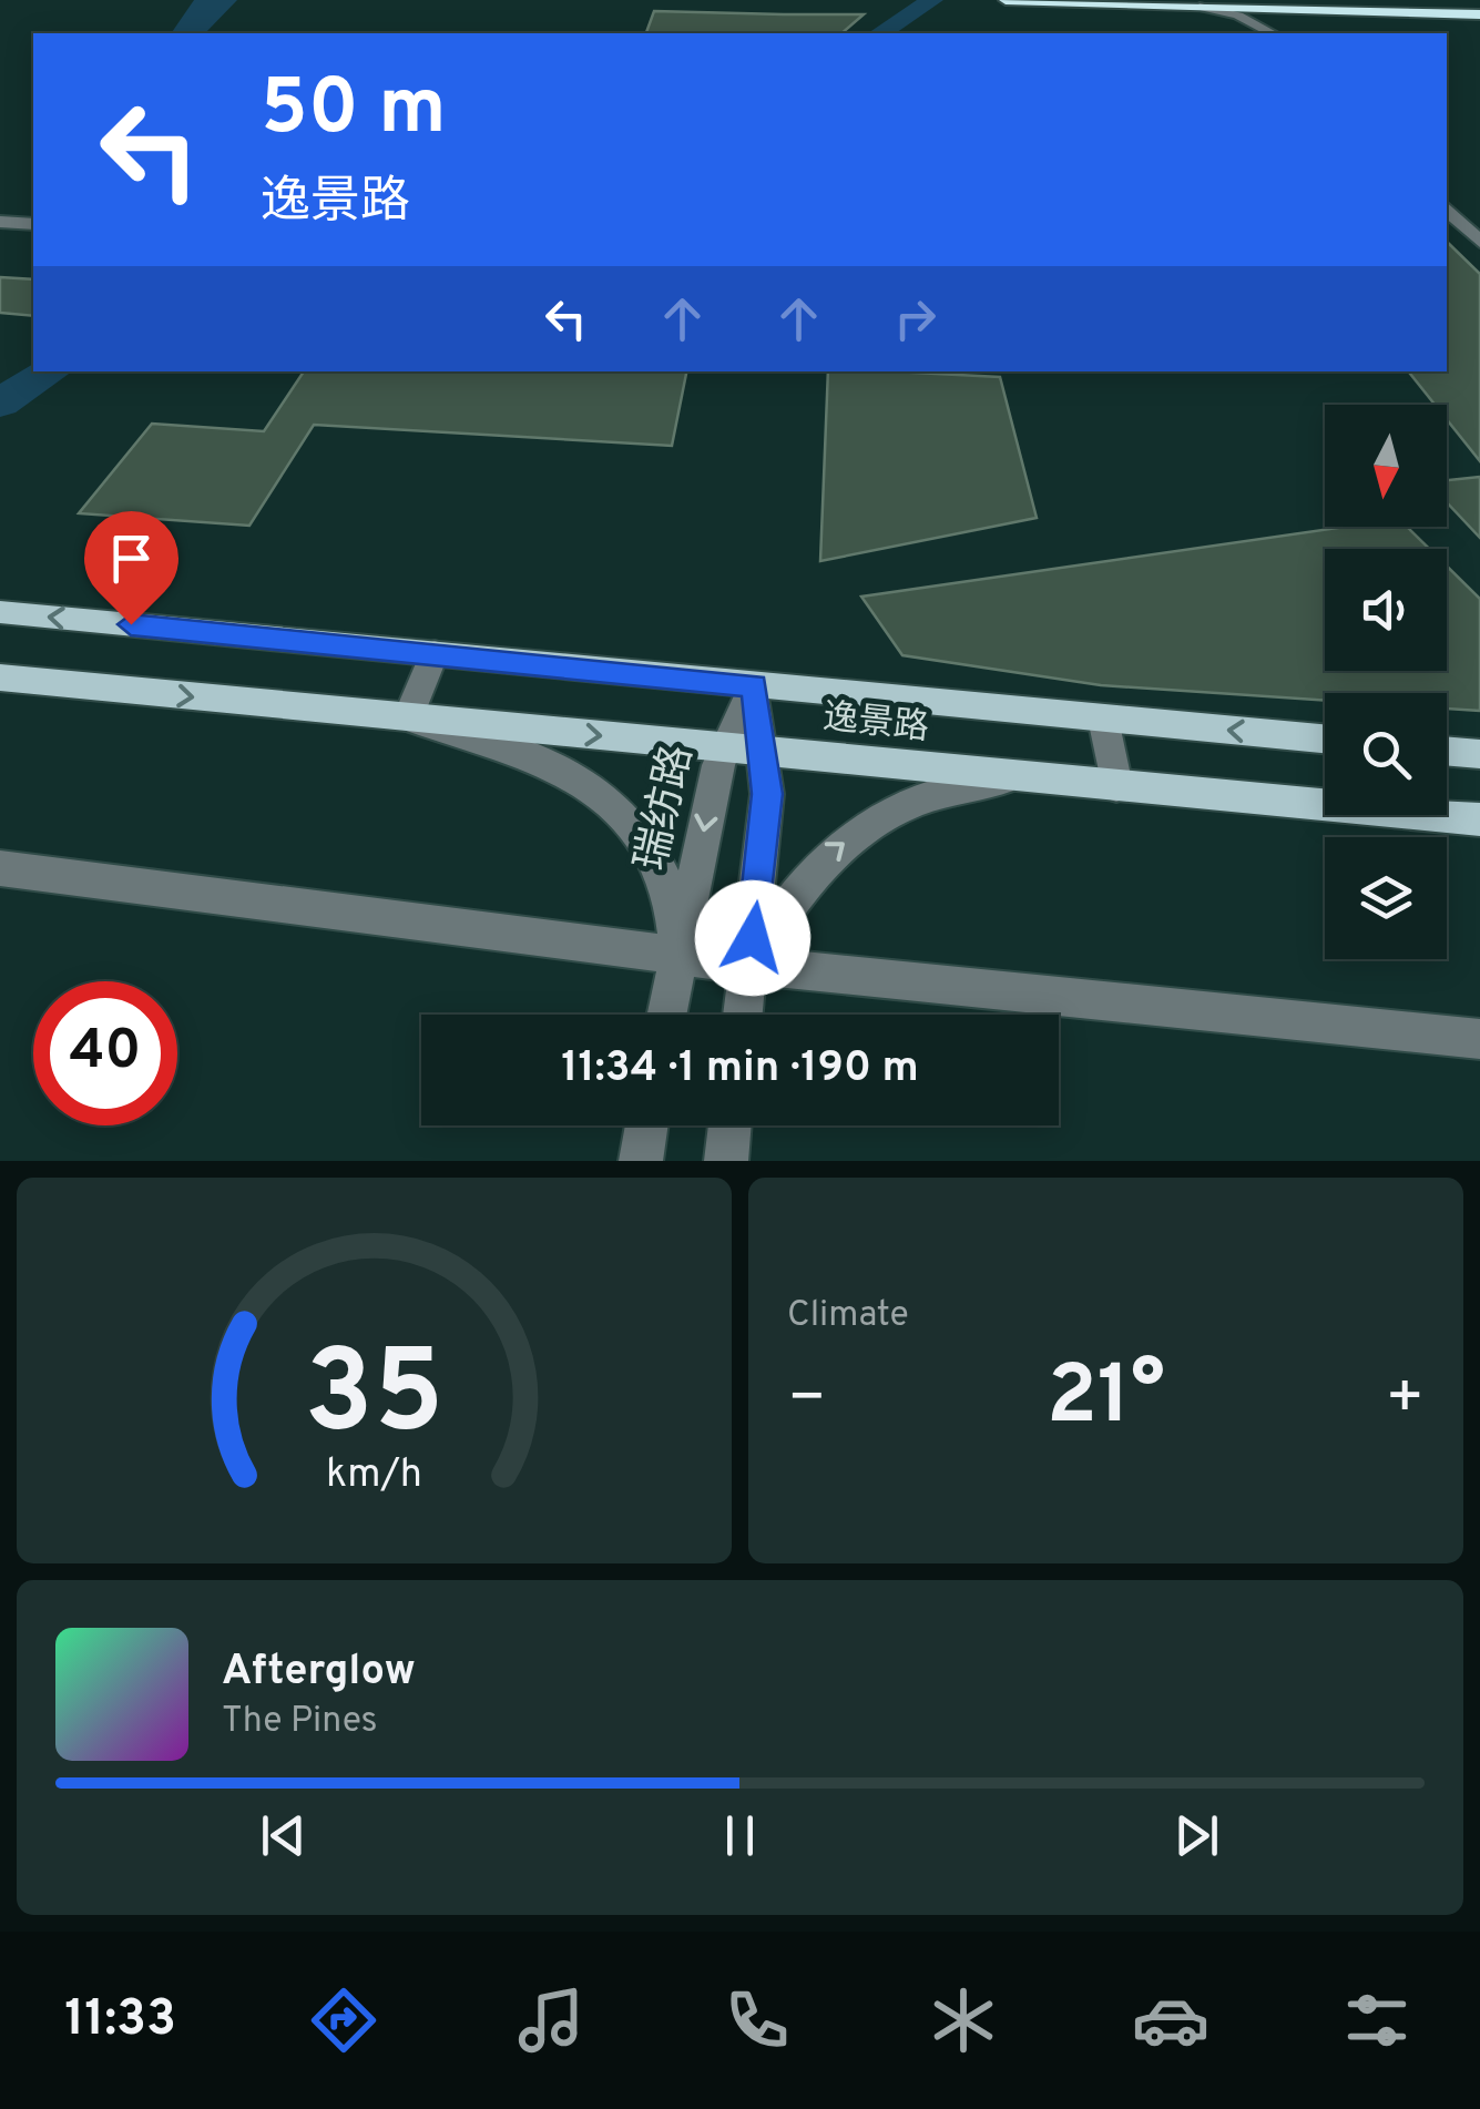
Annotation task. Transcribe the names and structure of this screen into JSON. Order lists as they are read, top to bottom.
{
  "streets": {
    "main road": ["逸景路"],
    "street": ["瑞纺路"]
  },
  "crossings": [
    ["逸景路", "瑞纺路"]
  ],
  "north": "bottom",
  "page": {
    "turn": ["50 m", "逸景路"],
    "limit": "40",
    "trip": "11:34 · 1 min · 190 m",
    "tile": "Climate",
    "heat": ["−", "21°", "+"],
    "song": ["Afterglow", "The Pines"],
    "tabs": "11:33",
    "gauge": ["35", "km/h"]
  }
}
